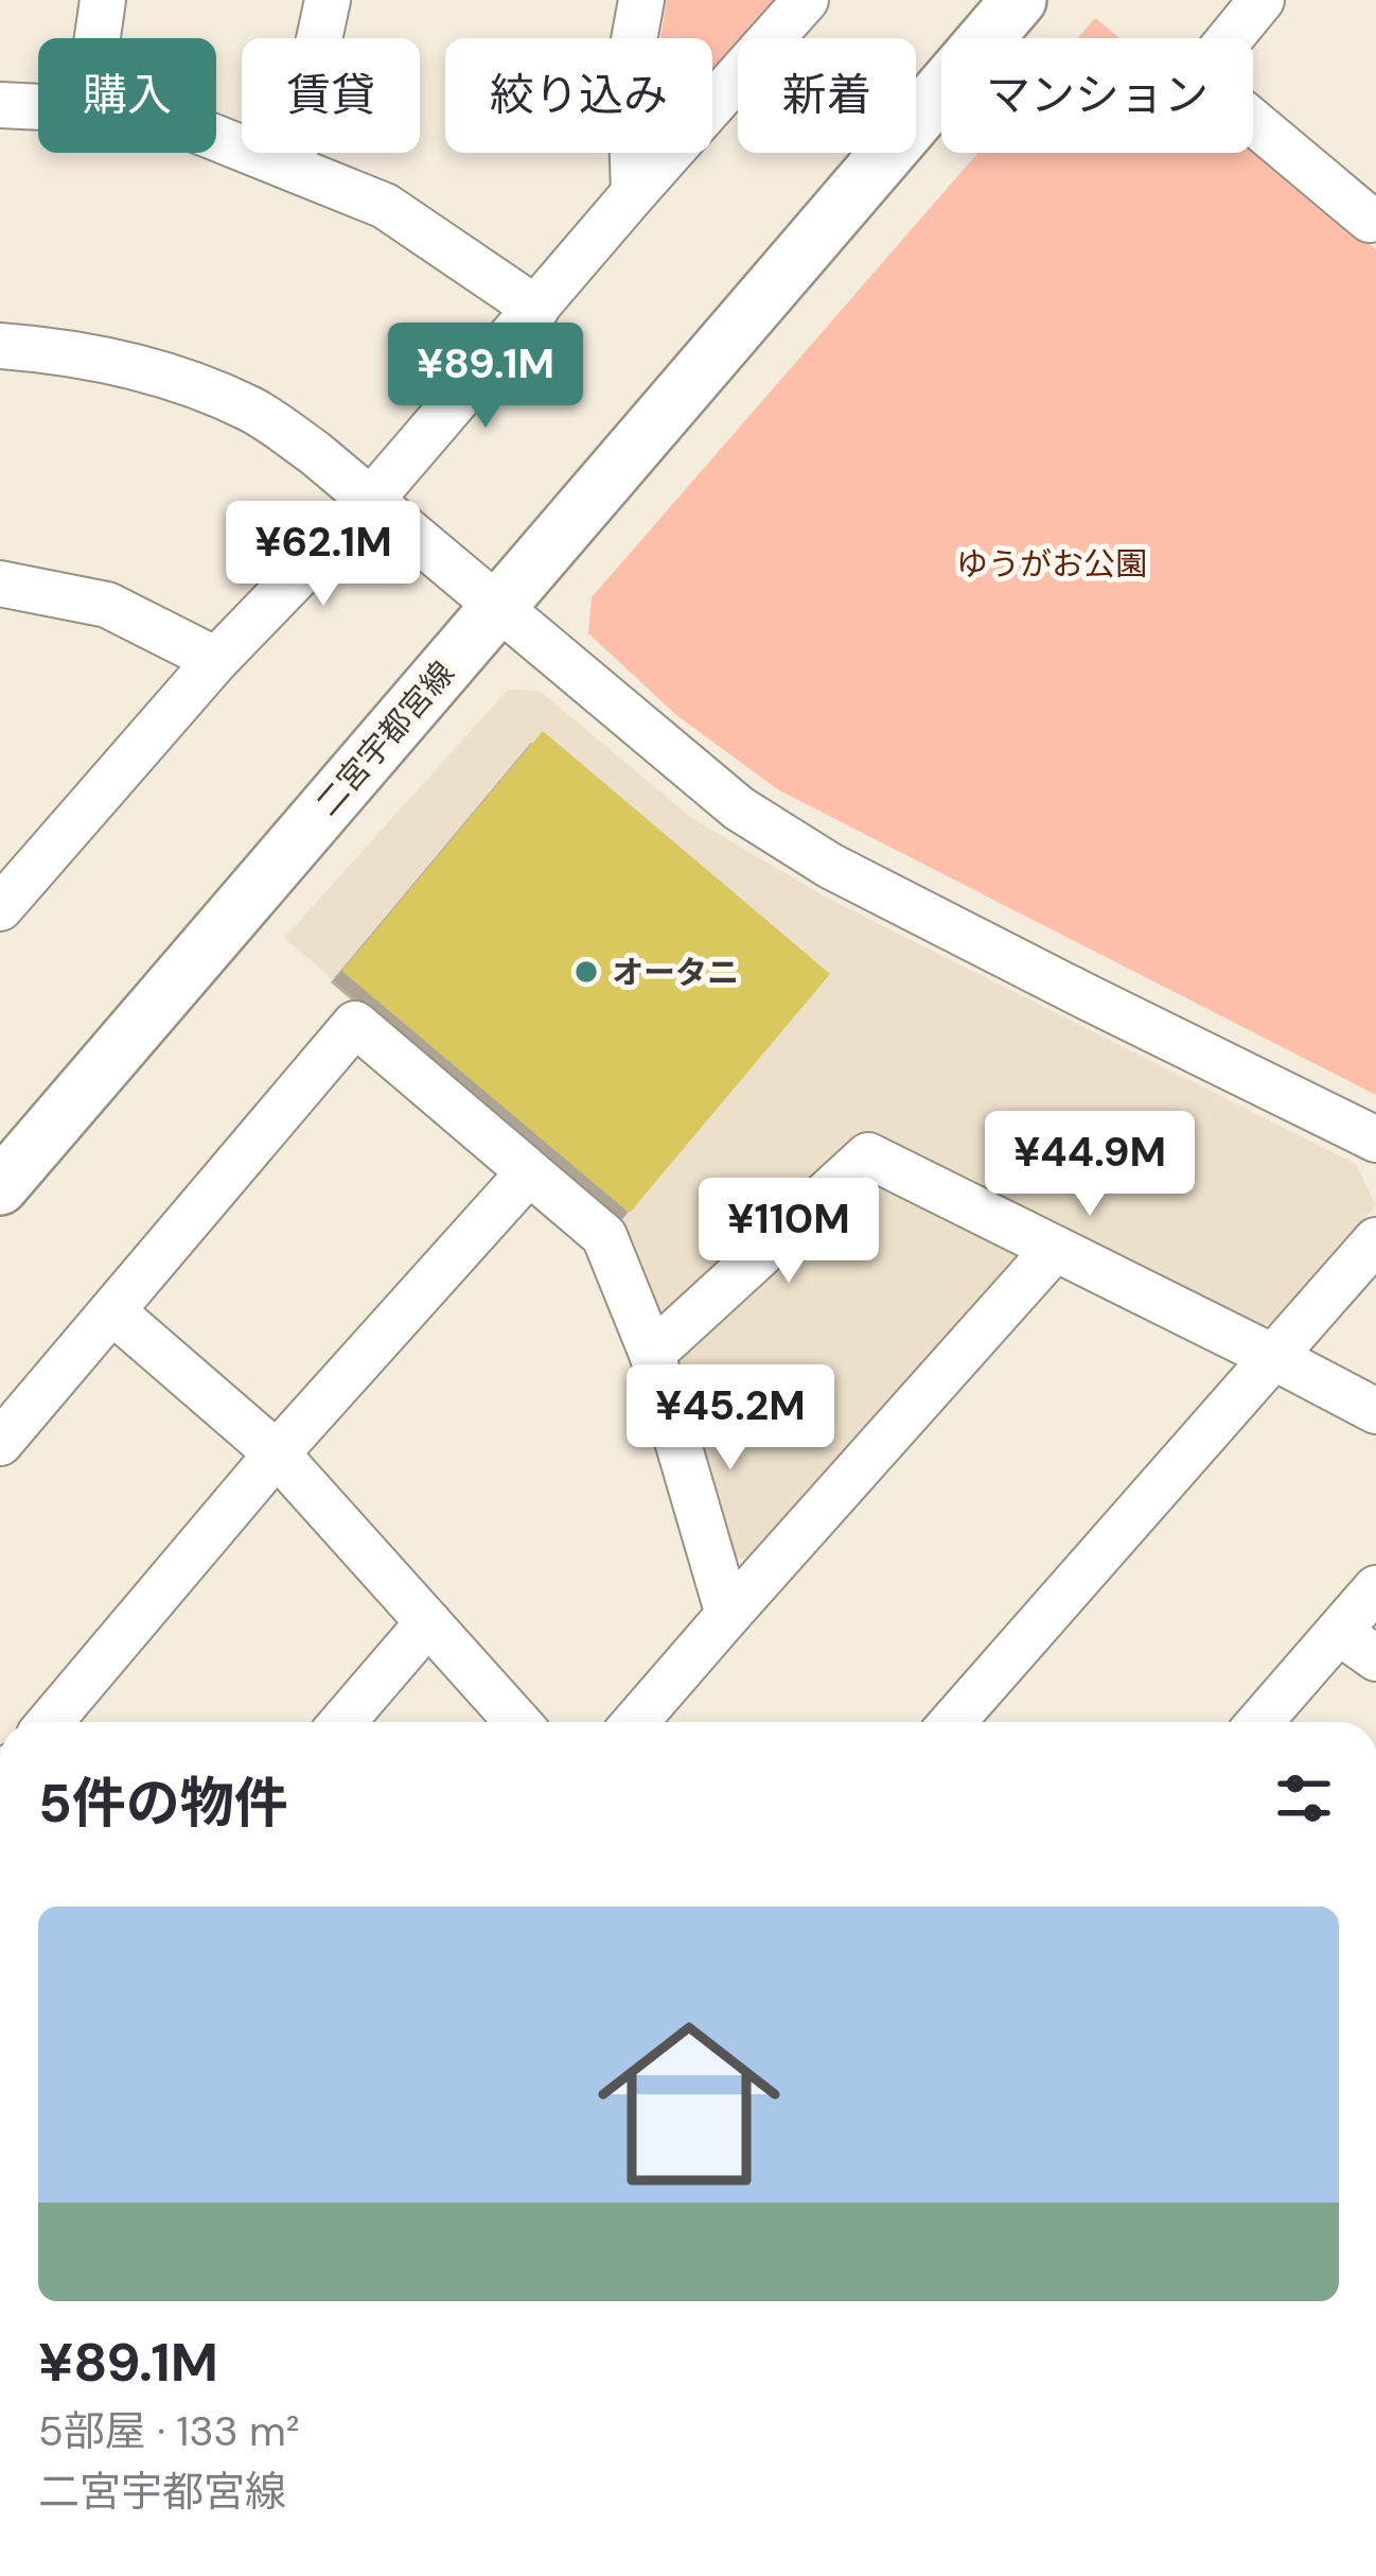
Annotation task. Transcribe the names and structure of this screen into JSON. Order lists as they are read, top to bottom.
{
  "streets": {
    "main road": ["二宮宇都宮線"]
  },
  "parks": ["ゆうがお公園"],
  "places": ["オータニ"],
  "page": {
    "chip": [
      "購入",
      "賃貸",
      "絞り込み",
      "新着",
      "マンション"
    ],
    "price": [
      "¥89.1M",
      "¥62.1M",
      "¥44.9M",
      "¥110M",
      "¥45.2M"
    ],
    "heading": "5件の物件",
    "list": [
      {
        "name": "¥89.1M",
        "note": "5部屋 · 133 m² · 二宮宇都宮線"
      }
    ]
  }
}
